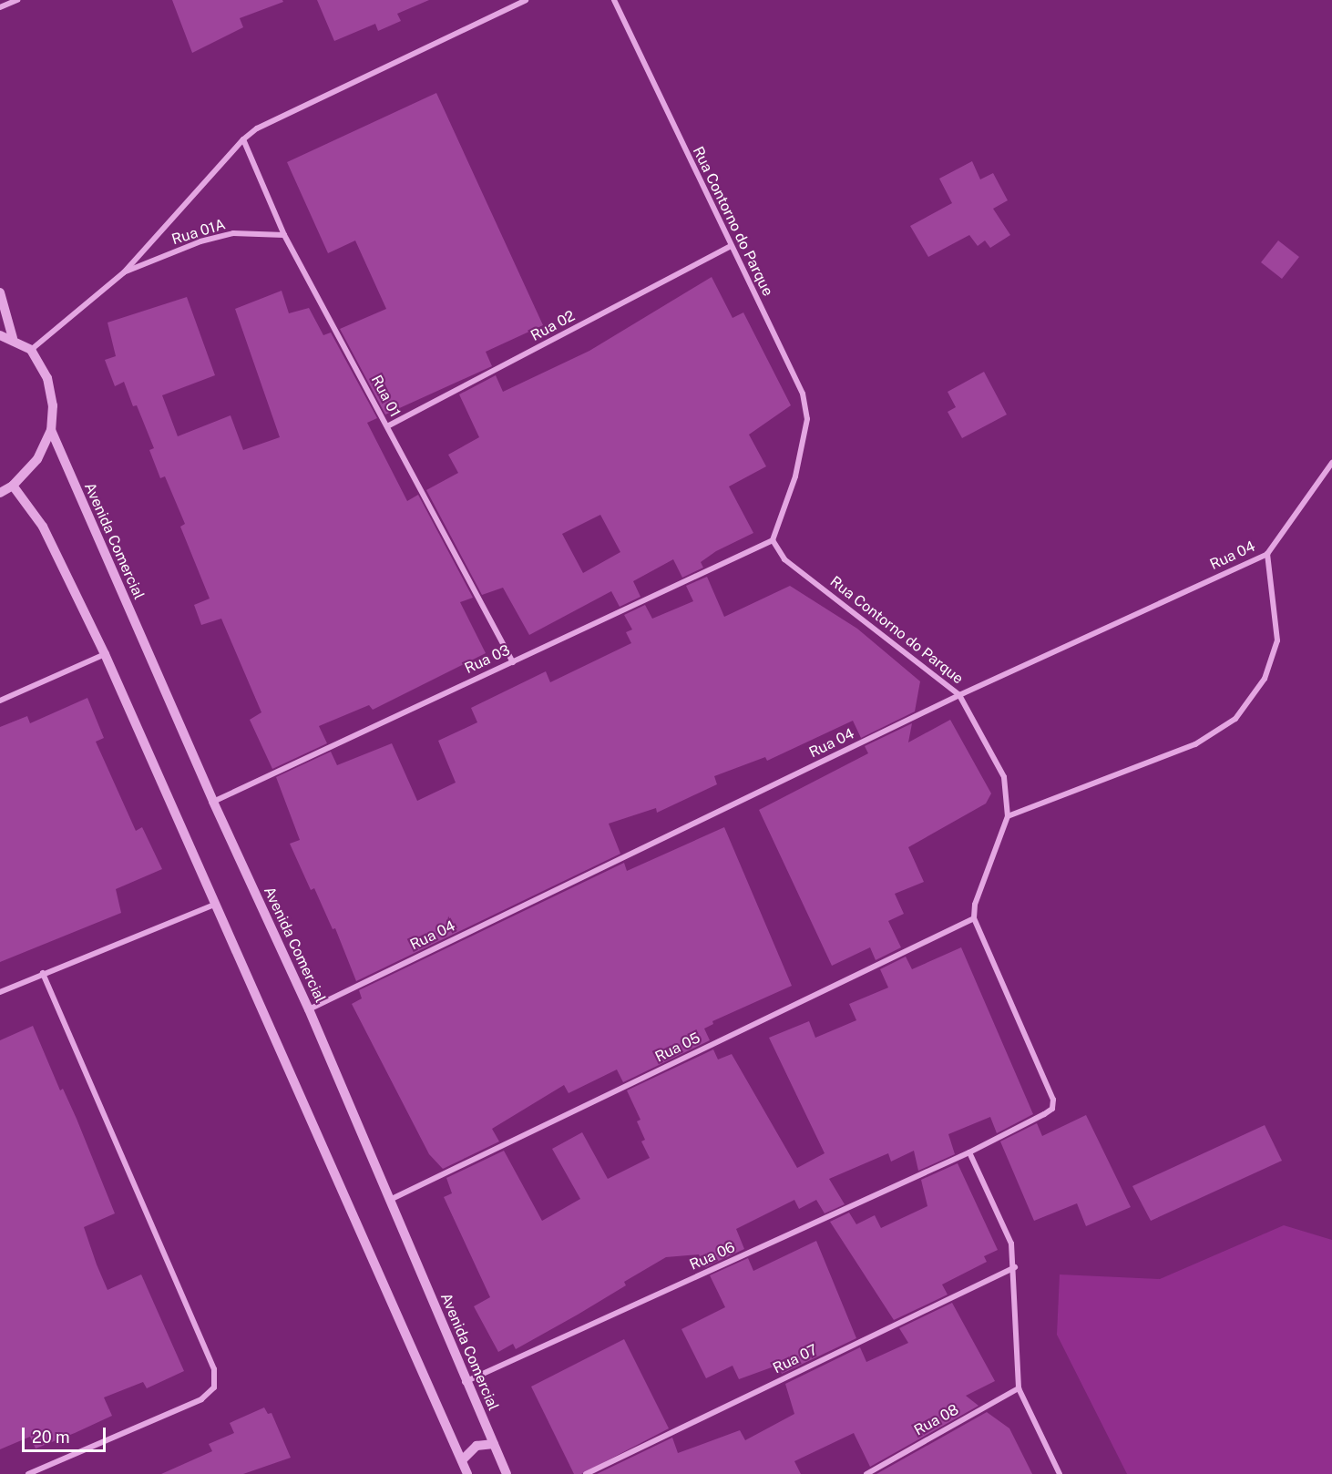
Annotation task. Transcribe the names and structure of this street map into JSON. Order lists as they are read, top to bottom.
{
  "streets": {
    "street": [
      "Rua Contorno do Parque",
      "Rua 01A",
      "Rua 02",
      "Rua 01",
      "Avenida Comercial",
      "Rua 04",
      "Rua 03",
      "Rua 05",
      "Rua 06",
      "Rua 07",
      "Rua 08"
    ]
  },
  "crossings": [
    ["Rua Contorno do Parque", "Rua 02"],
    ["Rua Contorno do Parque", "Rua 04"],
    ["Rua Contorno do Parque", "Rua 03"],
    ["Rua Contorno do Parque", "Rua 05"],
    ["Rua 01A", "Rua 01"],
    ["Rua 02", "Rua 01"],
    ["Rua 01", "Rua 03"],
    ["Avenida Comercial", "Rua 04"],
    ["Avenida Comercial", "Rua 03"],
    ["Avenida Comercial", "Rua 05"],
    ["Avenida Comercial", "Rua 06"]
  ],
  "scale_bar": "20 m"
}
